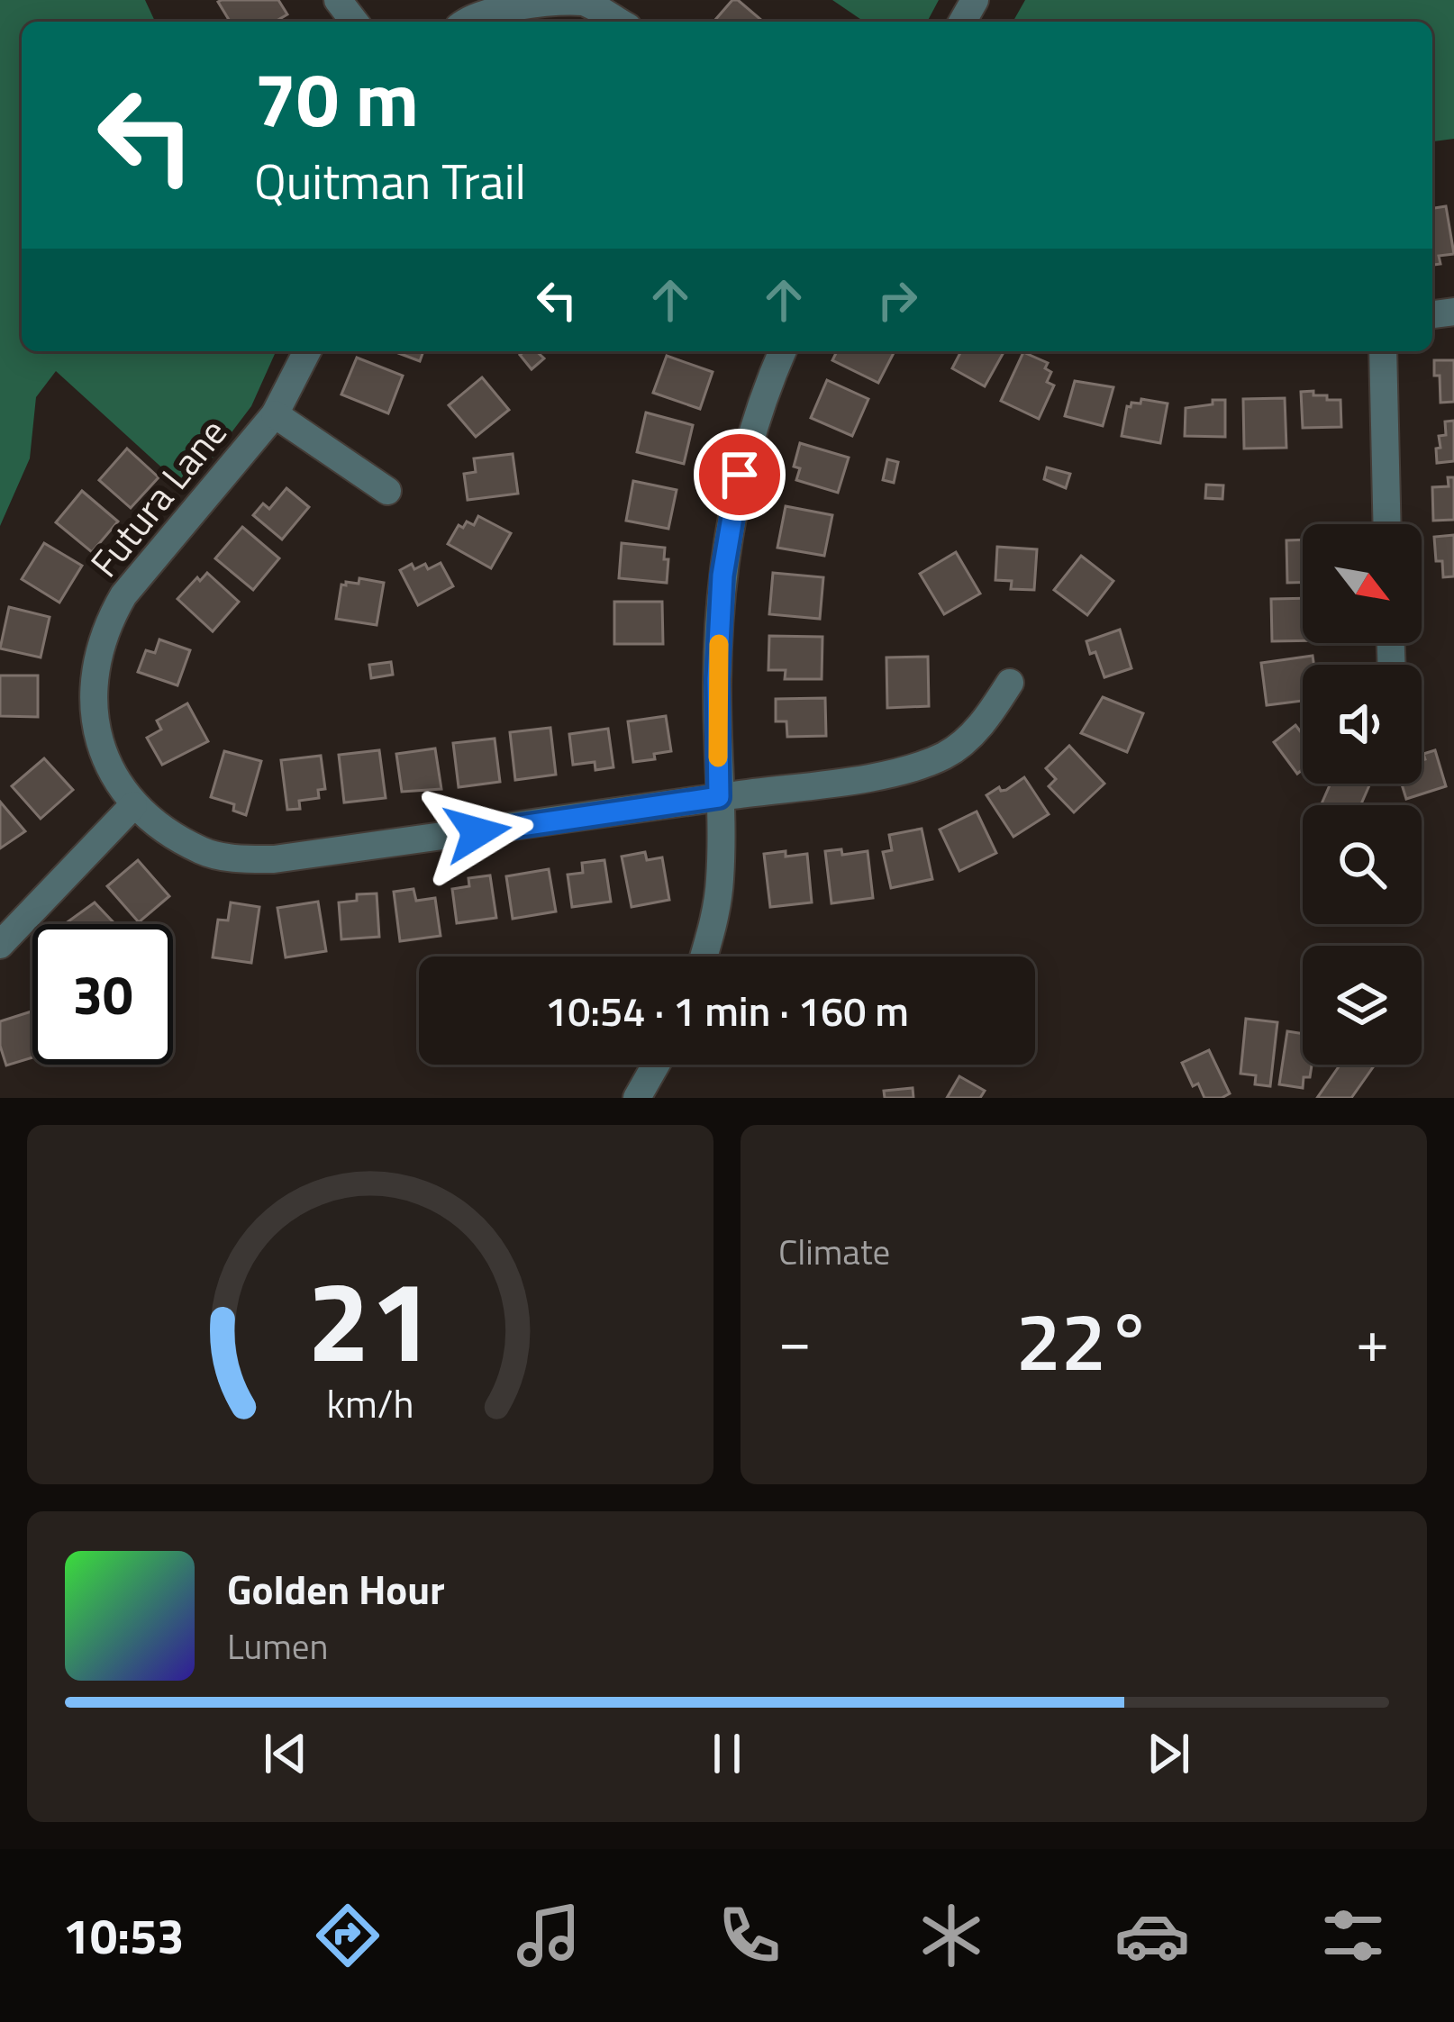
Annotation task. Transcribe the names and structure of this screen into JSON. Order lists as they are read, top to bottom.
{
  "streets": {
    "street": ["Futura Lane"]
  },
  "north": "bottom right",
  "page": {
    "turn": ["70 m", "Quitman Trail"],
    "limit": "30",
    "trip": "10:54 · 1 min · 160 m",
    "tile": "Climate",
    "heat": ["−", "22°", "+"],
    "song": ["Golden Hour", "Lumen"],
    "tabs": "10:53",
    "gauge": ["21", "km/h"]
  }
}
